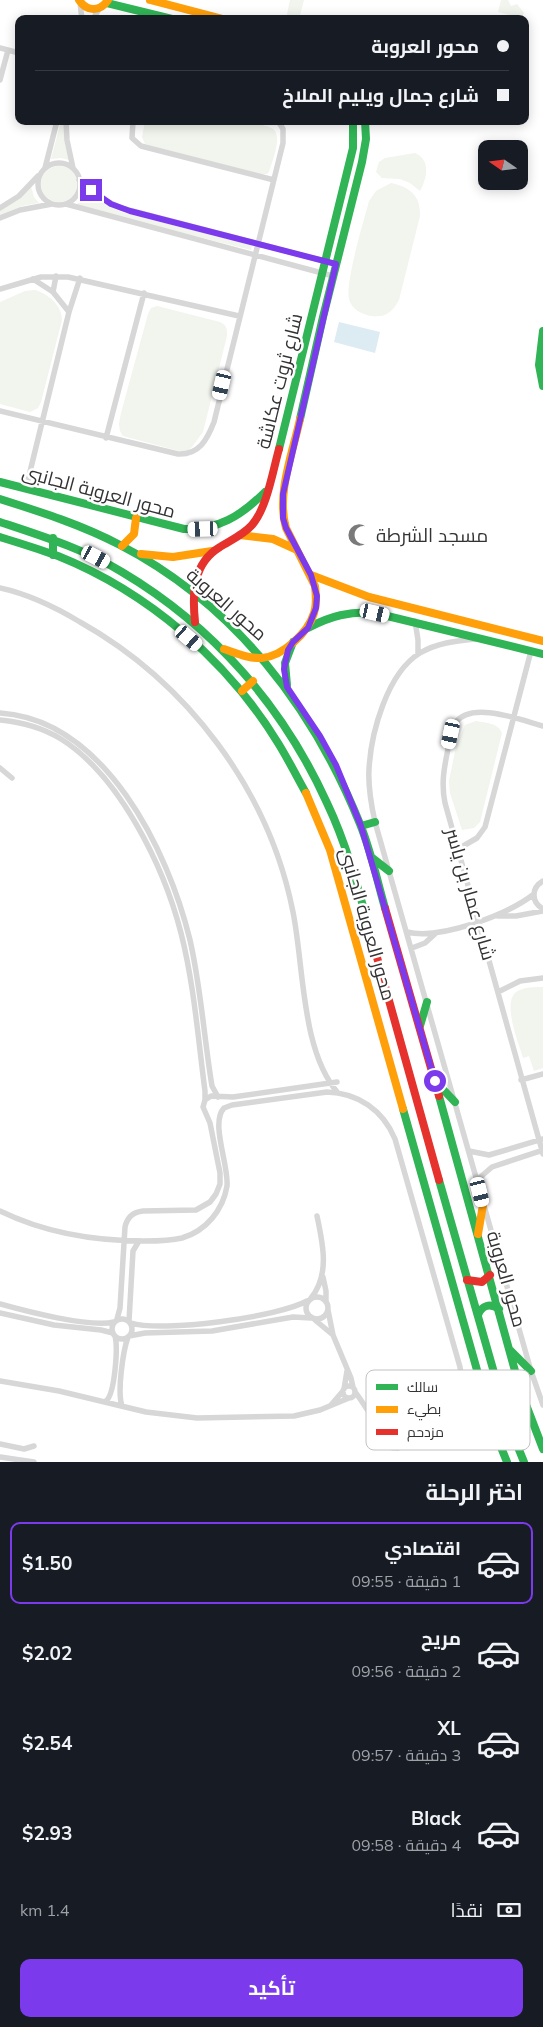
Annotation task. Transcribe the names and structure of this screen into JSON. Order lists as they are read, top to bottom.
{
  "streets": {
    "street": [
      "شارع ثروت عكاشة",
      "محور العروبة الجانبى",
      "محور العروبة",
      "شارع عمار بن ياسر"
    ]
  },
  "crossings": [
    ["شارع ثروت عكاشة", "محور العروبة الجانبى"],
    ["شارع ثروت عكاشة", "محور العروبة"]
  ],
  "places": {
    "mosque": ["مسجد الشرطة"]
  },
  "legend": ["سالك", "بطيء", "مزدحم"],
  "north": "left",
  "page": {
    "banner": ["محور العروبة", "شارع جمال ويليم الملاخ"],
    "heading": "اختر الرحلة",
    "list": [
      {
        "name": "اقتصادي",
        "note": "1 دقيقة · 09:55",
        "value": "$1.50"
      },
      {
        "name": "مريح",
        "note": "2 دقيقة · 09:56",
        "value": "$2.02"
      },
      {
        "name": "XL",
        "note": "3 دقيقة · 09:57",
        "value": "$2.54"
      },
      {
        "name": "Black",
        "note": "4 دقيقة · 09:58",
        "value": "$2.93"
      }
    ],
    "pay": ["نقدًا", "1.4 km"],
    "buttons": "تأكيد"
  }
}
